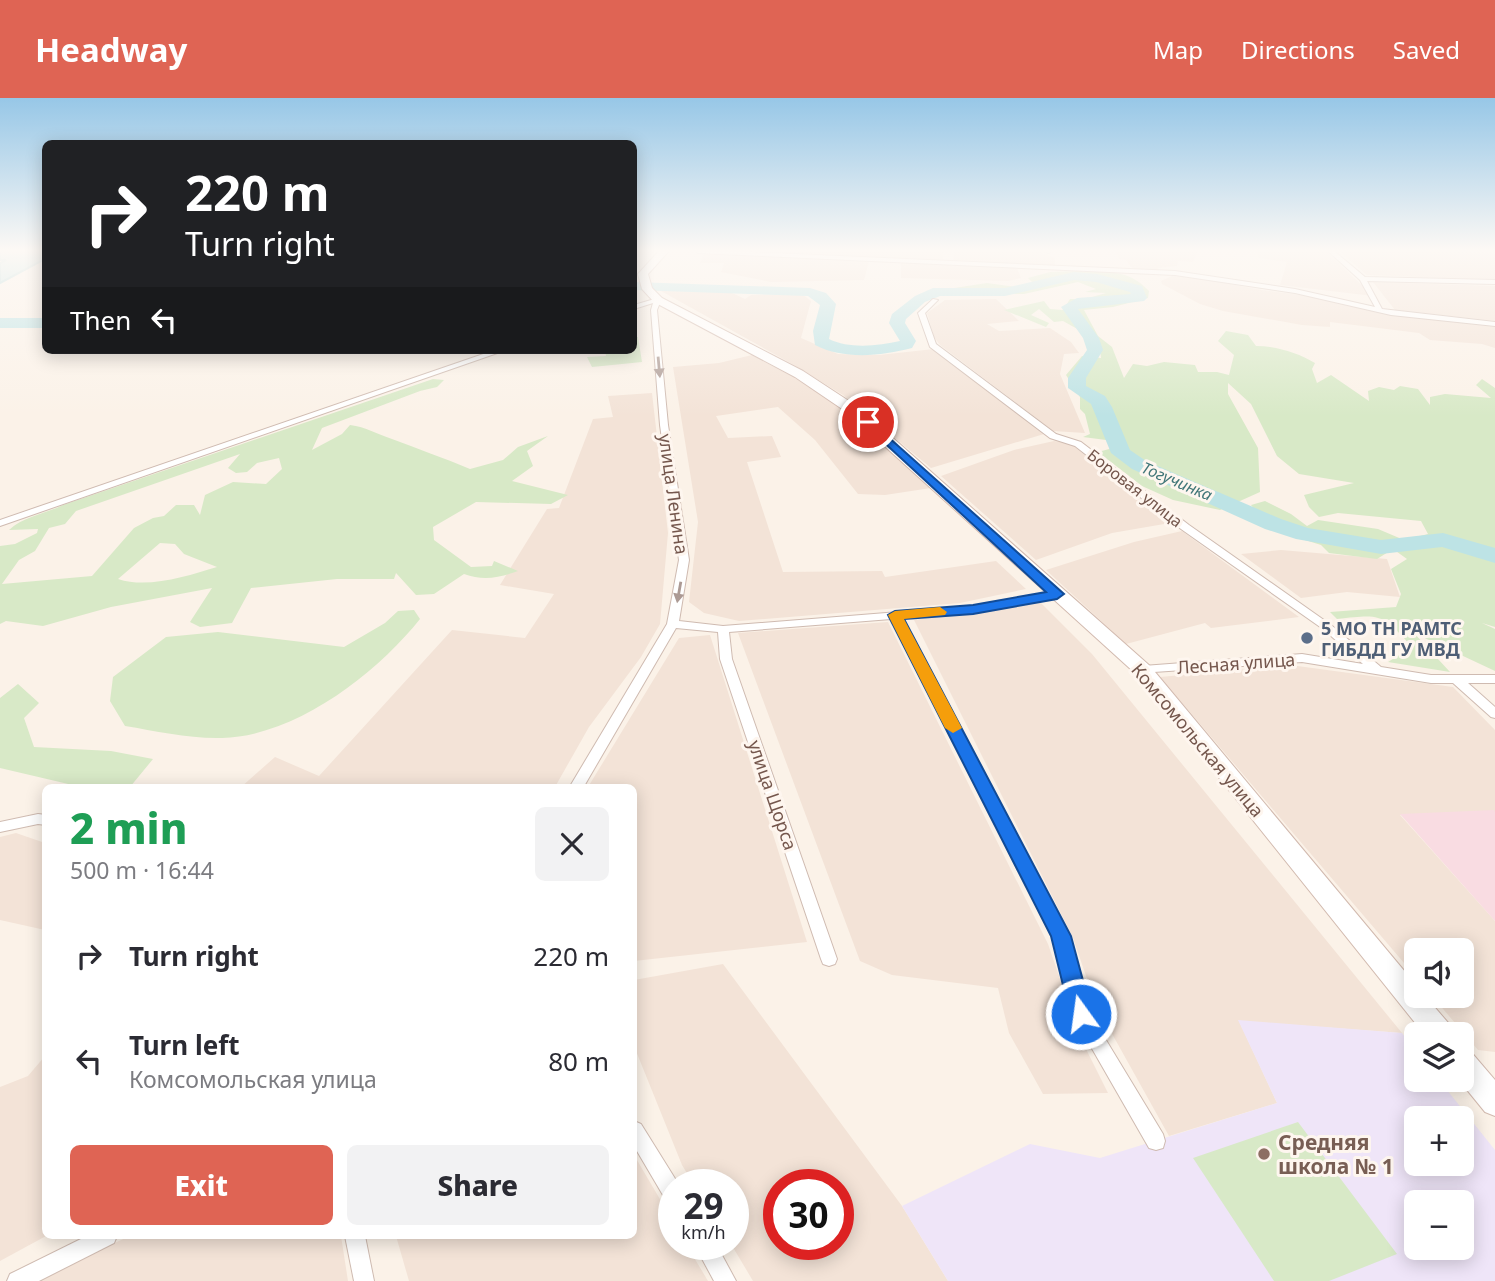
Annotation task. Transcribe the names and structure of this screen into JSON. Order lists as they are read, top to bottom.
{
  "streets": {
    "main road": ["Комсомольская улица"],
    "street": [
      "Боровая улица",
      "улица Ленина",
      "Лесная улица",
      "улица Щорса"
    ]
  },
  "crossings": [
    ["Боровая улица", "Лесная улица"],
    ["Лесная улица", "Комсомольская улица"]
  ],
  "one_way": ["улица Ленина"],
  "water": ["Тогучинка"],
  "places": ["5 МО ТН РАМТС ГИБДД ГУ МВД", "Средняя школа № 1"],
  "page": {
    "header": "Headway",
    "nav": ["Map", "Directions", "Saved"],
    "turn": ["220 m", "Turn right"],
    "then": "Then",
    "heading": ["2 min", "500 m · 16:44"],
    "list": [
      {
        "name": "Turn right",
        "value": "220 m"
      },
      {
        "name": "Turn left",
        "note": "Комсомольская улица",
        "value": "80 m"
      }
    ],
    "map_buttons": ["+", "−"],
    "buttons": ["Exit", "Share"],
    "speed": "29 km/h",
    "limit": "30"
  }
}
